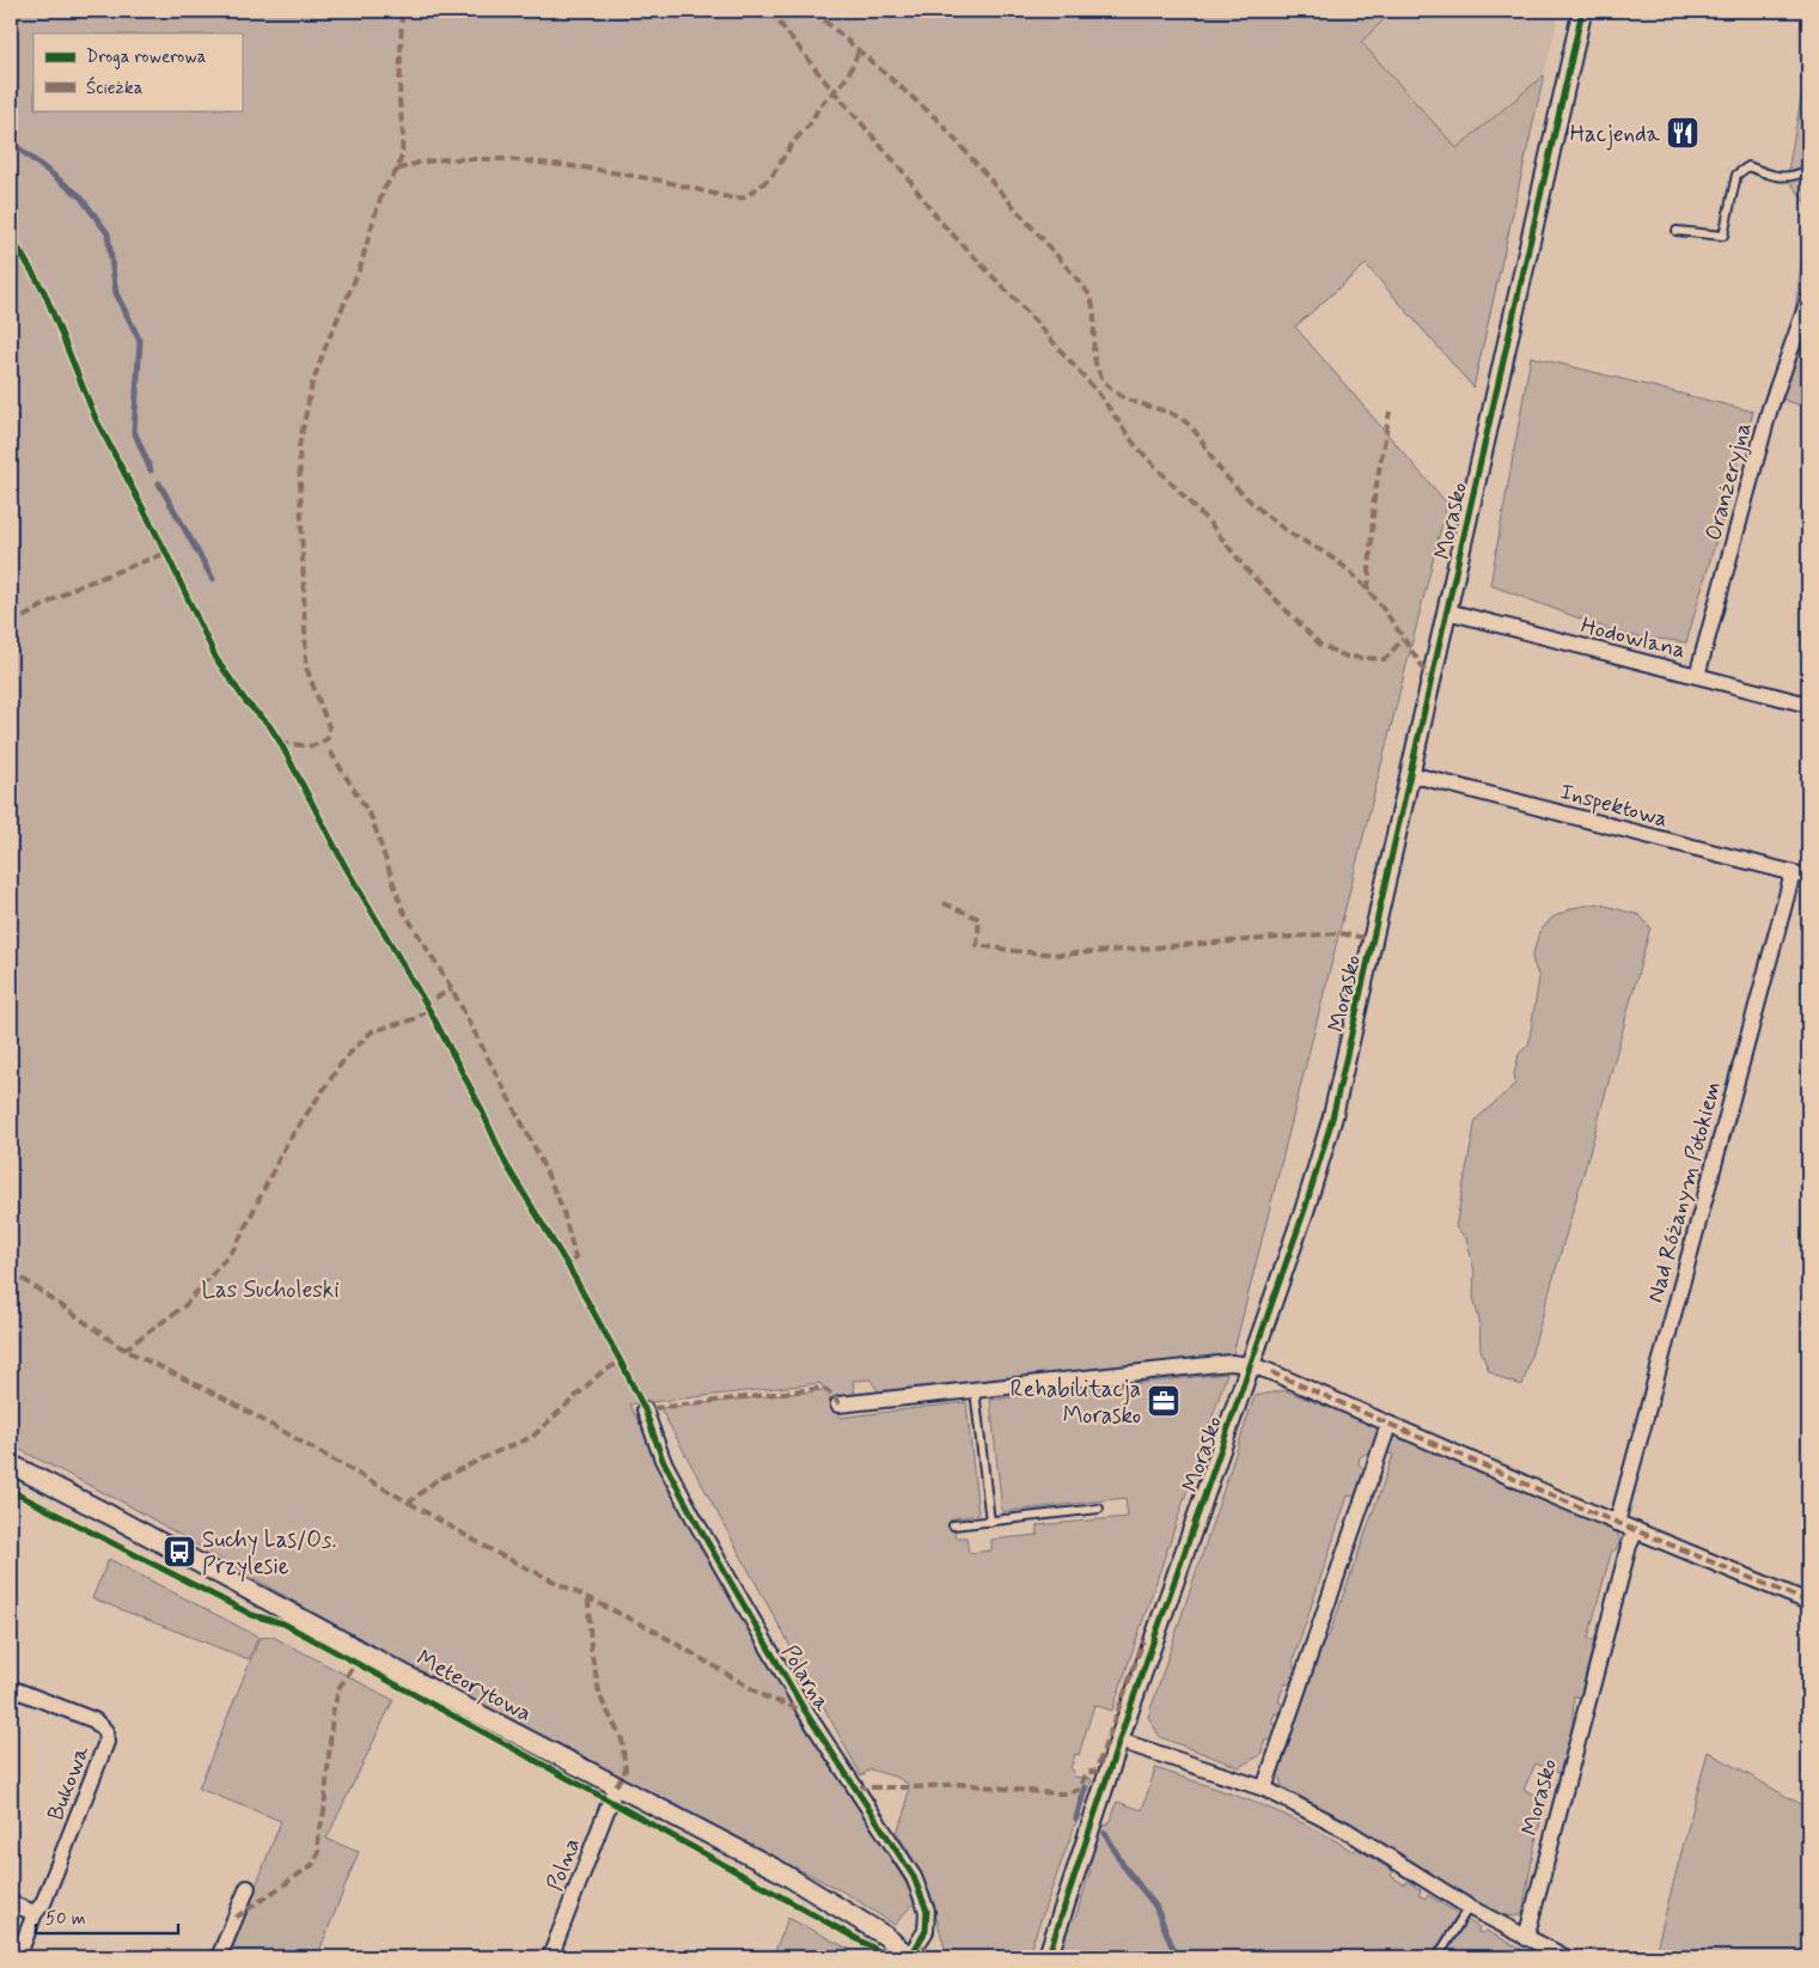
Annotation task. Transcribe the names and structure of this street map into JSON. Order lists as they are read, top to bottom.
{
  "streets": {
    "street": [
      "Oranżeryjna",
      "Morasko",
      "Hodowlana",
      "Inspektowa",
      "Nad Różanym Potokiem",
      "Polarna",
      "Meteorytowa",
      "Bukowa",
      "Polna"
    ]
  },
  "crossings": [
    ["Oranżeryjna", "Hodowlana"],
    ["Morasko", "Hodowlana"],
    ["Morasko", "Inspektowa"],
    ["Inspektowa", "Nad Różanym Potokiem"],
    ["Polarna", "Meteorytowa"],
    ["Meteorytowa", "Polna"]
  ],
  "parks": ["Las Sucholeski"],
  "places": {
    "restaurant": ["Hacjenda"],
    "office": ["Rehabilitacja Morasko"],
    "bus stop": ["Suchy Las/Os. Przylesie"]
  },
  "legend": ["Droga rowerowa", "Ścieżka"],
  "scale_bar": "50 m"
}
